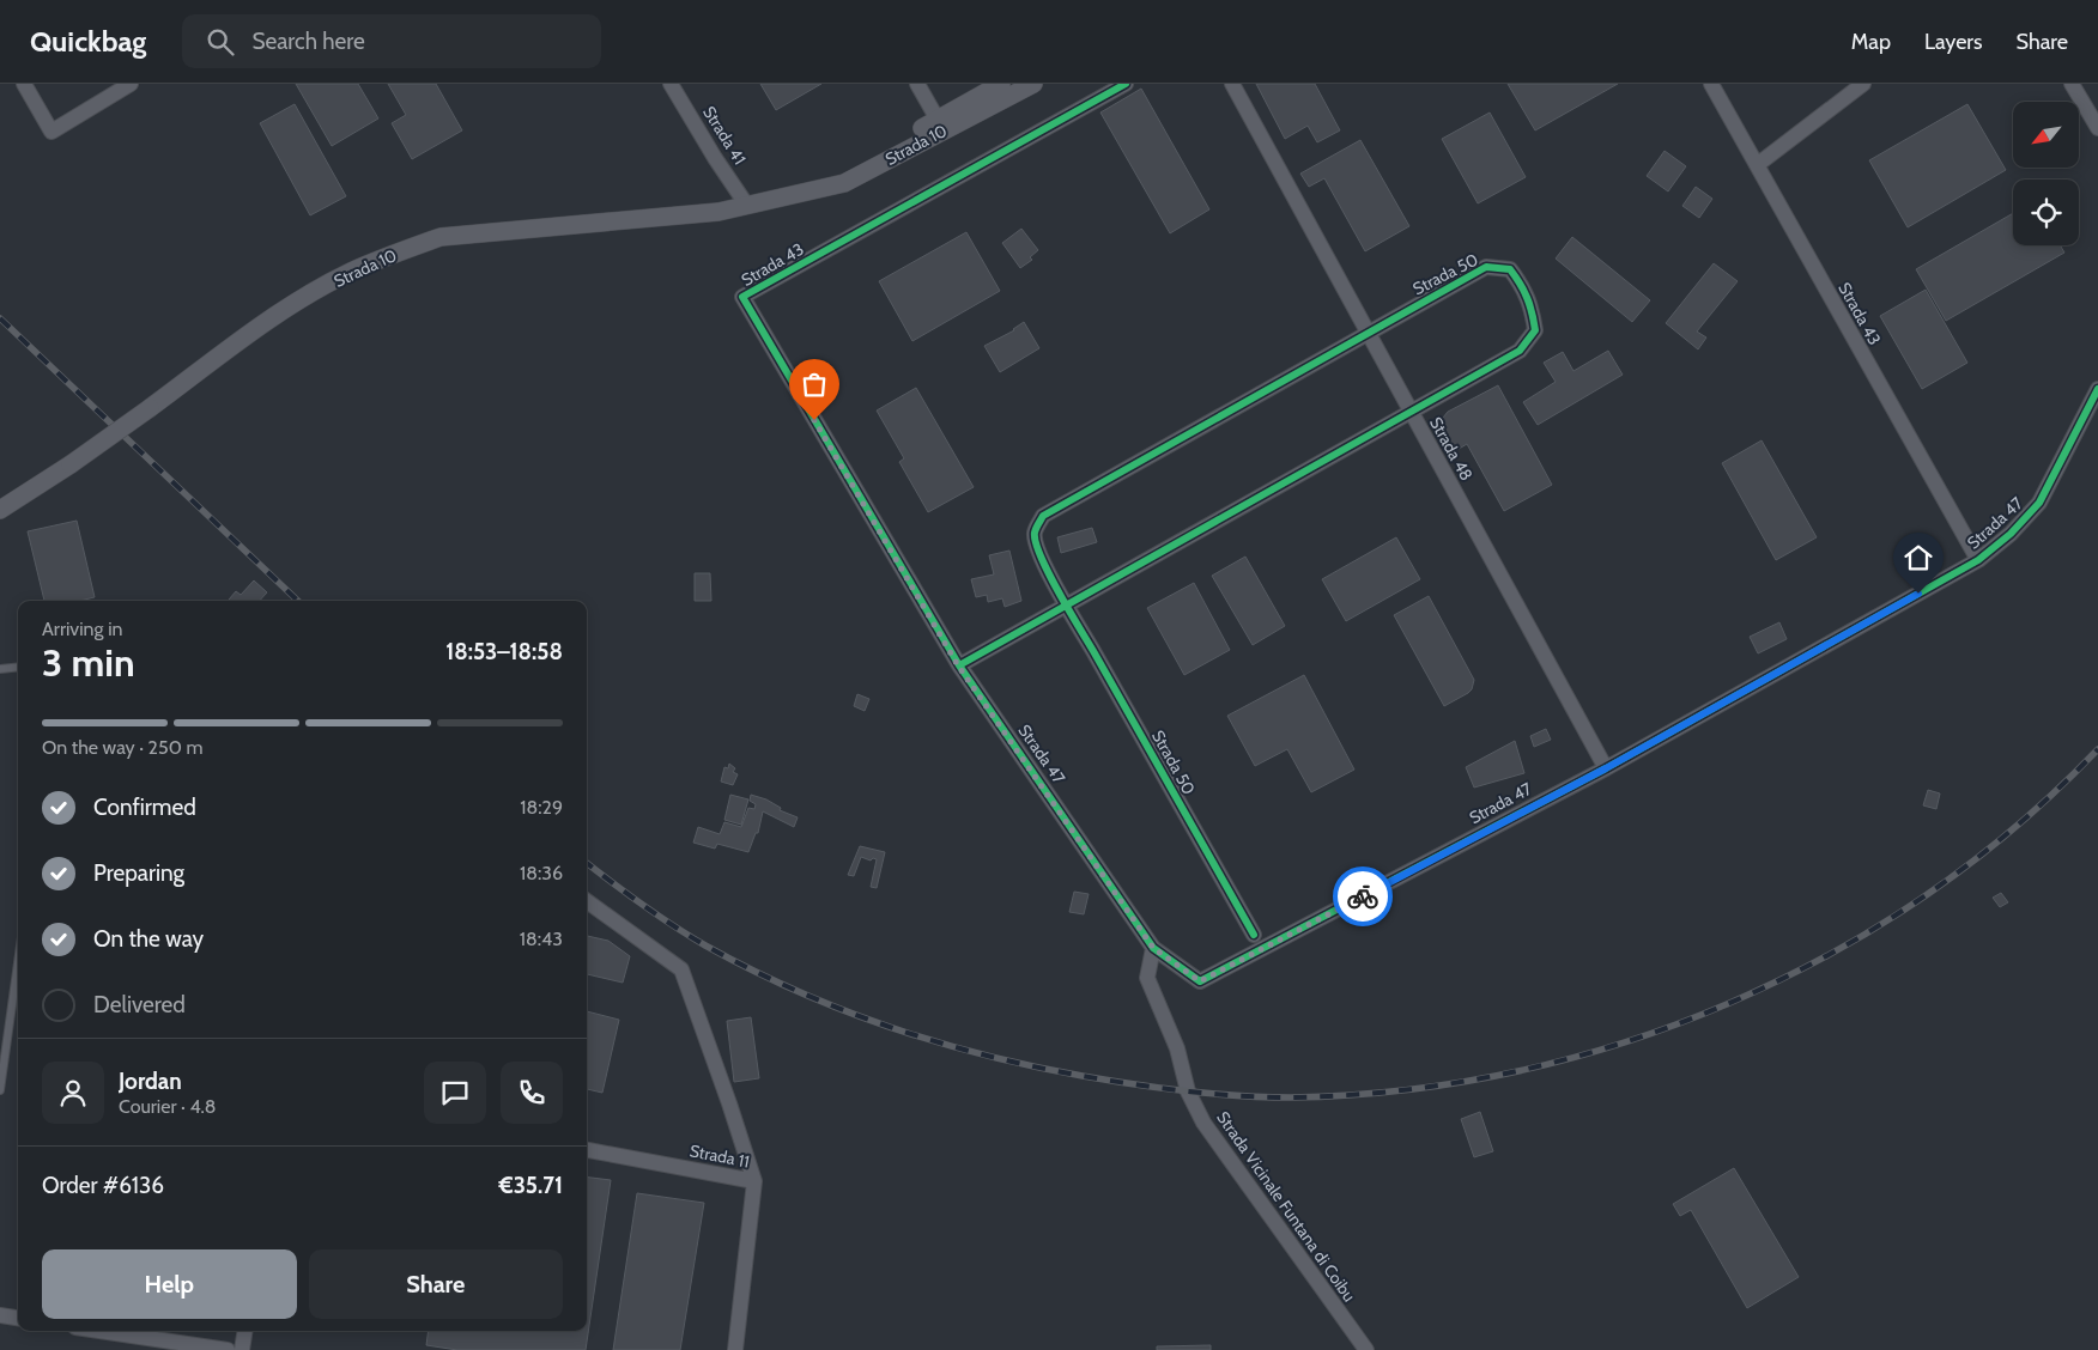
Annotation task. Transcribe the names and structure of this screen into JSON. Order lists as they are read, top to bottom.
{
  "streets": {
    "street": [
      "Strada 41",
      "Strada 10",
      "Strada 43",
      "Strada 50",
      "Strada 48",
      "Strada 47",
      "Strada 11",
      "Strada Vicinale Funtana di Coibu"
    ]
  },
  "crossings": [
    ["Strada 41", "Strada 10"],
    ["Strada 43", "Strada 50"],
    ["Strada 43", "Strada 47"],
    ["Strada 50", "Strada 48"],
    ["Strada 50", "Strada 47"],
    ["Strada 48", "Strada 47"],
    ["Strada 47", "Strada Vicinale Funtana di Coibu"]
  ],
  "north": "bottom left",
  "page": {
    "header": "Quickbag",
    "search": "Search here",
    "nav": ["Map", "Layers", "Share"],
    "heading": ["3 min", "Arriving in", "18:53–18:58"],
    "panel": [
      "Jordan",
      "Courier · 4.8",
      "Order #6136",
      "€35.71"
    ],
    "bar": "On the way · 250 m",
    "list": [
      ["Confirmed", "18:29"],
      ["Preparing", "18:36"],
      ["On the way", "18:43"],
      "Delivered"
    ],
    "buttons": ["Help", "Share"]
  }
}
